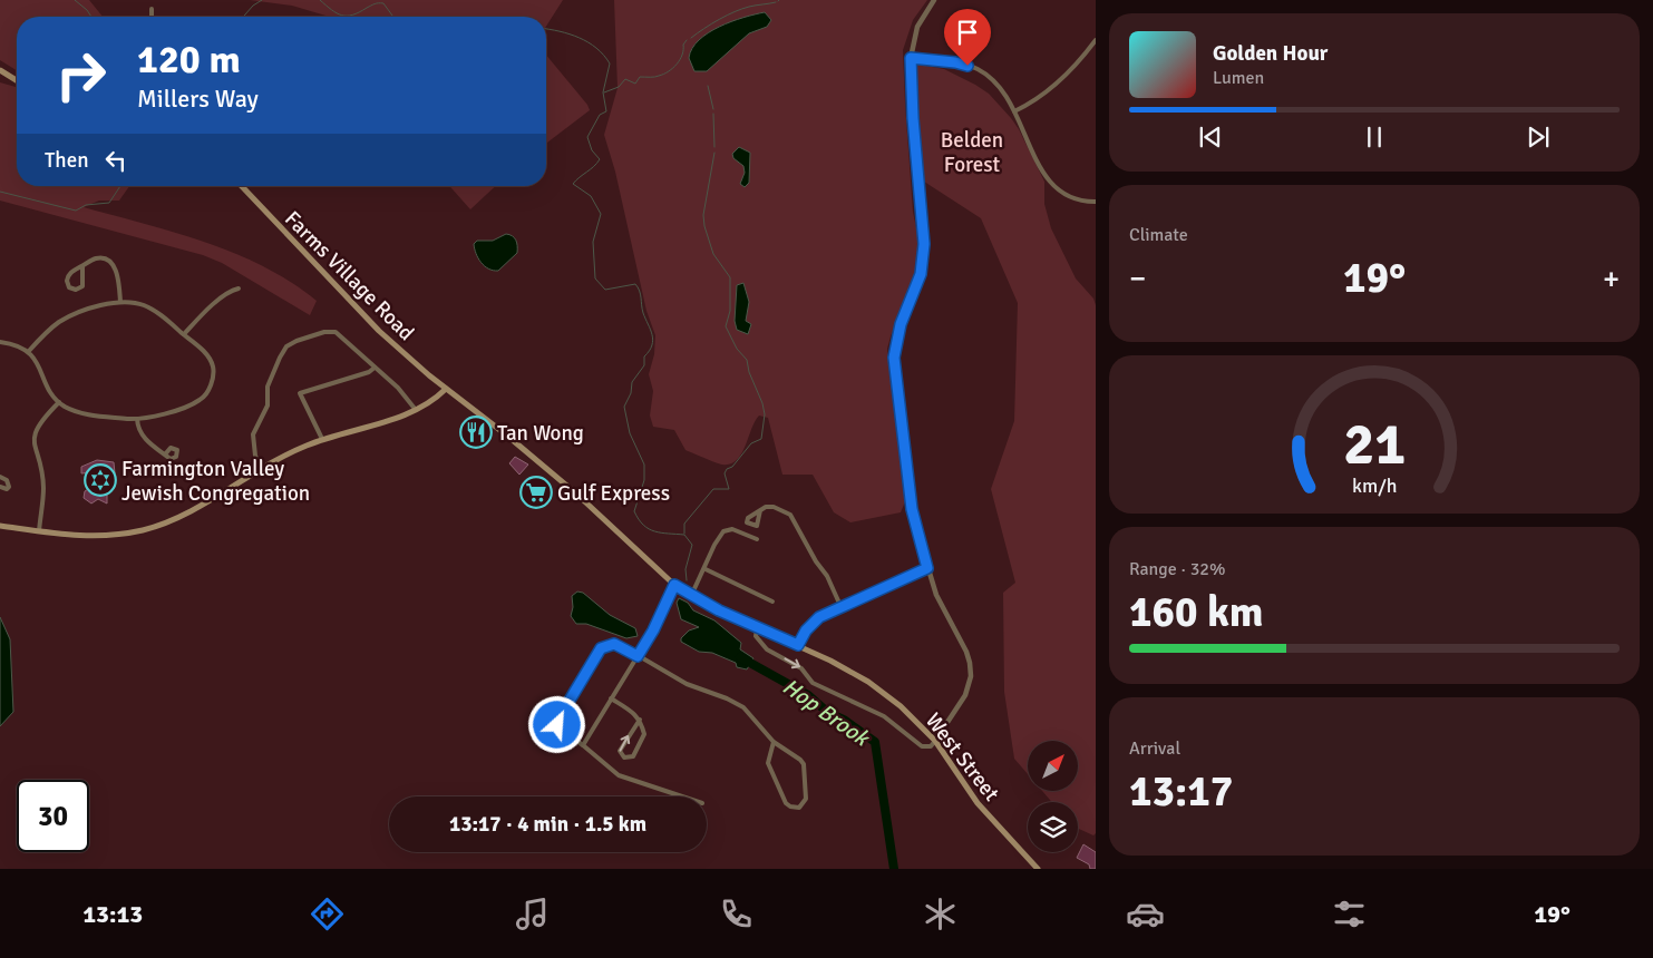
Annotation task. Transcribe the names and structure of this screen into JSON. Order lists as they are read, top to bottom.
{
  "streets": {
    "main road": ["Farms Village Road", "West Street"]
  },
  "crossings": [
    ["Farms Village Road", "West Street"]
  ],
  "water": ["Hop Brook"],
  "parks": ["Belden Forest"],
  "places": {
    "restaurant": ["Tan Wong"],
    "synagogue": ["Farmington Valley Jewish Congregation"],
    "supermarket": ["Gulf Express"]
  },
  "north": "top right",
  "page": {
    "turn": ["120 m", "Millers Way"],
    "song": ["Golden Hour", "Lumen"],
    "then": "Then",
    "tile": [
      "Climate",
      ["Range · 32%", "160 km"],
      ["Arrival", "13:17"]
    ],
    "heat": ["−", "19°", "+"],
    "limit": "30",
    "trip": "13:17 · 4 min · 1.5 km",
    "tabs": ["13:13", "19°"],
    "gauge": ["21", "km/h"]
  }
}
